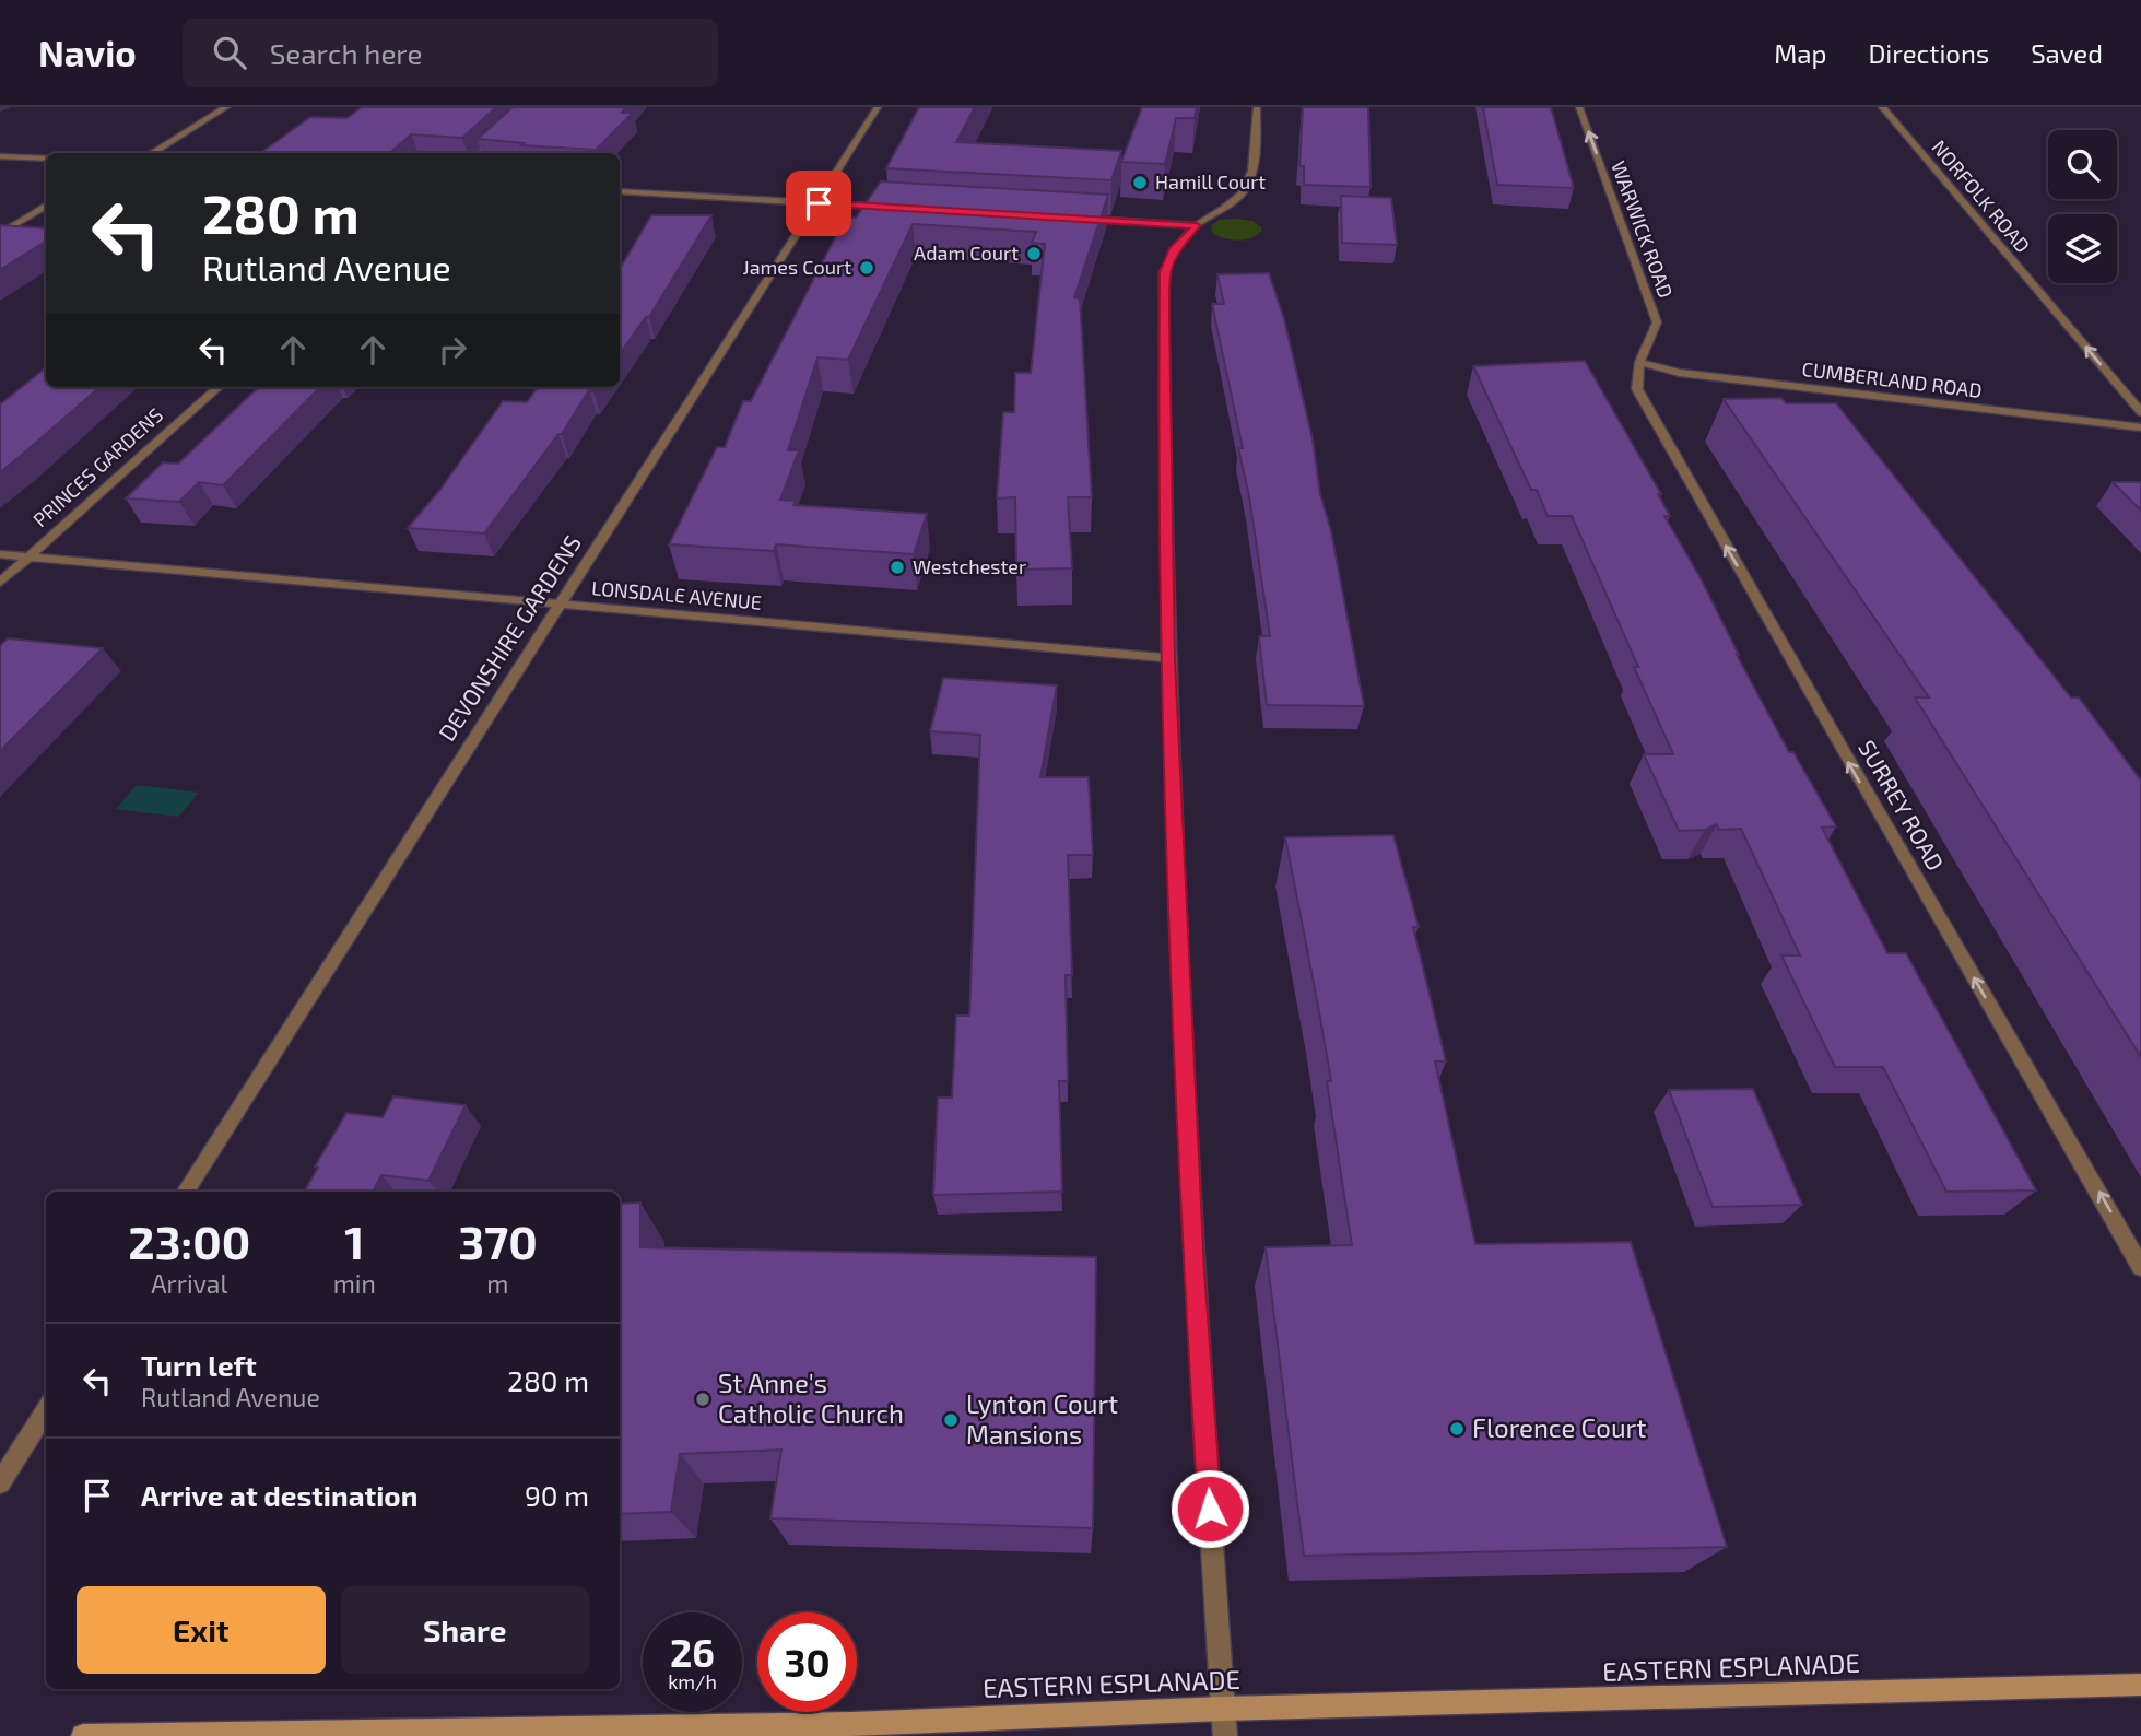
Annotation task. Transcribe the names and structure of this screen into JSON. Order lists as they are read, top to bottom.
{
  "streets": {
    "main road": ["EASTERN ESPLANADE"],
    "street": [
      "NORFOLK ROAD",
      "WARWICK ROAD",
      "CUMBERLAND ROAD",
      "PRINCES GARDENS",
      "LONSDALE AVENUE",
      "DEVONSHIRE GARDENS",
      "SURREY ROAD"
    ]
  },
  "crossings": [
    ["WARWICK ROAD", "CUMBERLAND ROAD"],
    ["WARWICK ROAD", "SURREY ROAD"],
    ["CUMBERLAND ROAD", "SURREY ROAD"],
    ["PRINCES GARDENS", "LONSDALE AVENUE"],
    ["LONSDALE AVENUE", "DEVONSHIRE GARDENS"]
  ],
  "one_way": ["NORFOLK ROAD", "WARWICK ROAD", "SURREY ROAD"],
  "places": [
    "Hamill Court",
    "Adam Court",
    "James Court",
    "Westchester",
    "St Anne's Catholic Church",
    "Lynton Court Mansions",
    "Florence Court"
  ],
  "page": {
    "header": "Navio",
    "search": "Search here",
    "nav": ["Map", "Directions", "Saved"],
    "turn": ["280 m", "Rutland Avenue"],
    "eta": [
      "23:00",
      "Arrival",
      "1",
      "min",
      "370",
      "m"
    ],
    "list": [
      {
        "name": "Turn left",
        "note": "Rutland Avenue",
        "value": "280 m"
      },
      {
        "name": "Arrive at destination",
        "value": "90 m"
      }
    ],
    "buttons": ["Exit", "Share"],
    "speed": "26 km/h",
    "limit": "30"
  }
}
